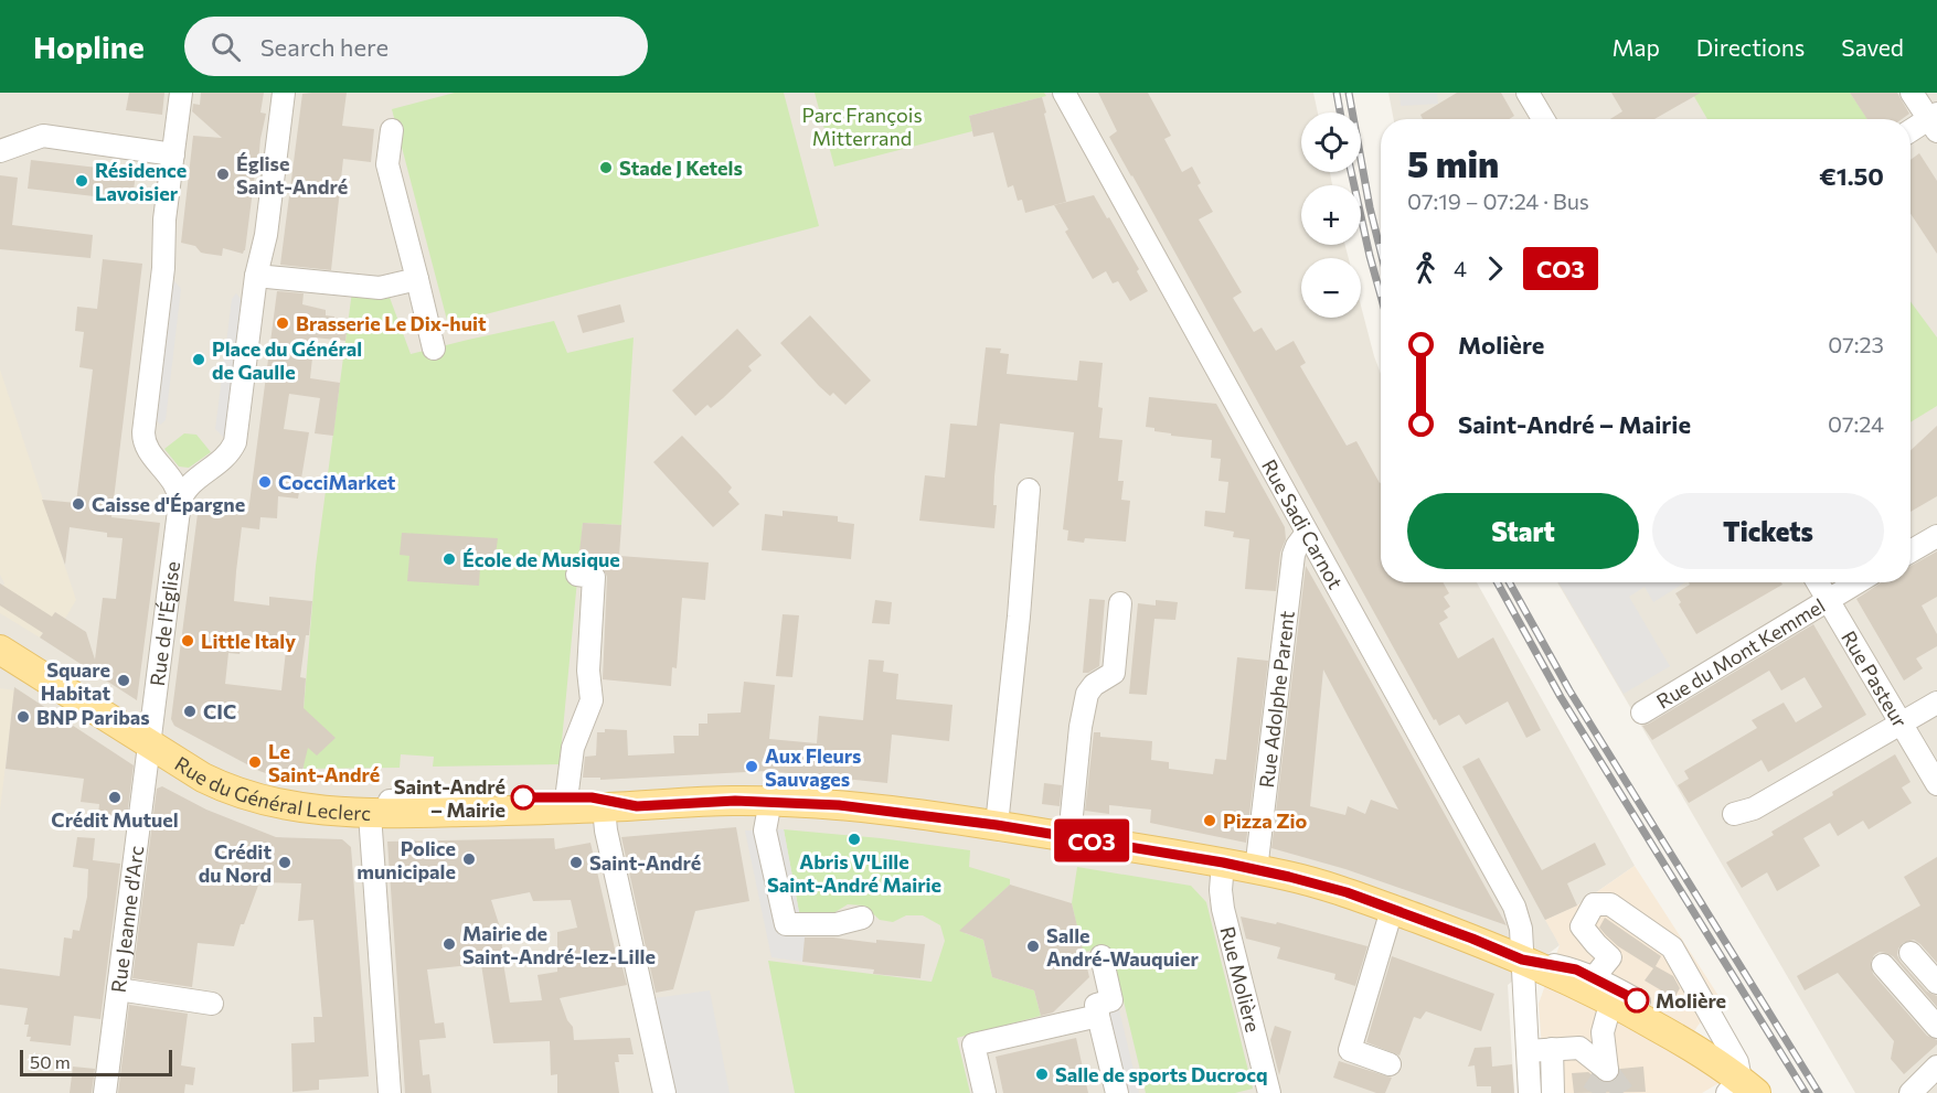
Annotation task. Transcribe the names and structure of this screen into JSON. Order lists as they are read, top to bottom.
{
  "streets": {
    "main road": ["Rue du Général Leclerc"],
    "street": [
      "Rue Sadi Carnot",
      "Rue de l'Église",
      "Rue du Mont Kemmel",
      "Rue Pasteur",
      "Rue Adolphe Parent",
      "Rue Jeanne d'Arc",
      "Rue Molière"
    ]
  },
  "crossings": [
    ["Rue Sadi Carnot", "Rue Adolphe Parent"],
    ["Rue Sadi Carnot", "Rue du Général Leclerc"],
    ["Rue de l'Église", "Rue du Général Leclerc"],
    ["Rue de l'Église", "Rue Jeanne d'Arc"],
    ["Rue du Mont Kemmel", "Rue Pasteur"],
    ["Rue Adolphe Parent", "Rue du Général Leclerc"],
    ["Rue du Général Leclerc", "Rue Jeanne d'Arc"],
    ["Rue du Général Leclerc", "Rue Molière"]
  ],
  "parks": ["Parc François Mitterrand"],
  "places": [
    "Stade J Ketels",
    "Église Saint-André",
    "Résidence Lavoisier",
    "Brasserie Le Dix-huit",
    "Place du Général de Gaulle",
    "CocciMarket",
    "Caisse d'Épargne",
    "École de Musique",
    "Little Italy",
    "Square Habitat",
    "CIC",
    "BNP Paribas",
    "Le Saint-André",
    "Aux Fleurs Sauvages",
    "Crédit Mutuel",
    "Saint-André – Mairie",
    "Pizza Zio",
    "Abris V'Lille Saint-André Mairie",
    "Police municipale",
    "Crédit du Nord",
    "Saint-André",
    "Mairie de Saint-André-lez-Lille",
    "Salle André-Wauquier",
    "Molière",
    "Salle de sports Ducrocq"
  ],
  "lines": ["bus line CO3"],
  "scale_bar": "50 m",
  "page": {
    "header": "Hopline",
    "search": "Search here",
    "nav": ["Map", "Directions", "Saved"],
    "on_map": "CO3",
    "map_buttons": ["+", "−"],
    "heading": ["5 min", "07:19 – 07:24 · Bus", "€1.50"],
    "legs": ["4", "CO3"],
    "list": [
      {
        "name": "Molière",
        "value": "07:23"
      },
      {
        "name": "Saint-André – Mairie",
        "value": "07:24"
      }
    ],
    "buttons": ["Start", "Tickets"],
    "scale": "50 m"
  }
}
